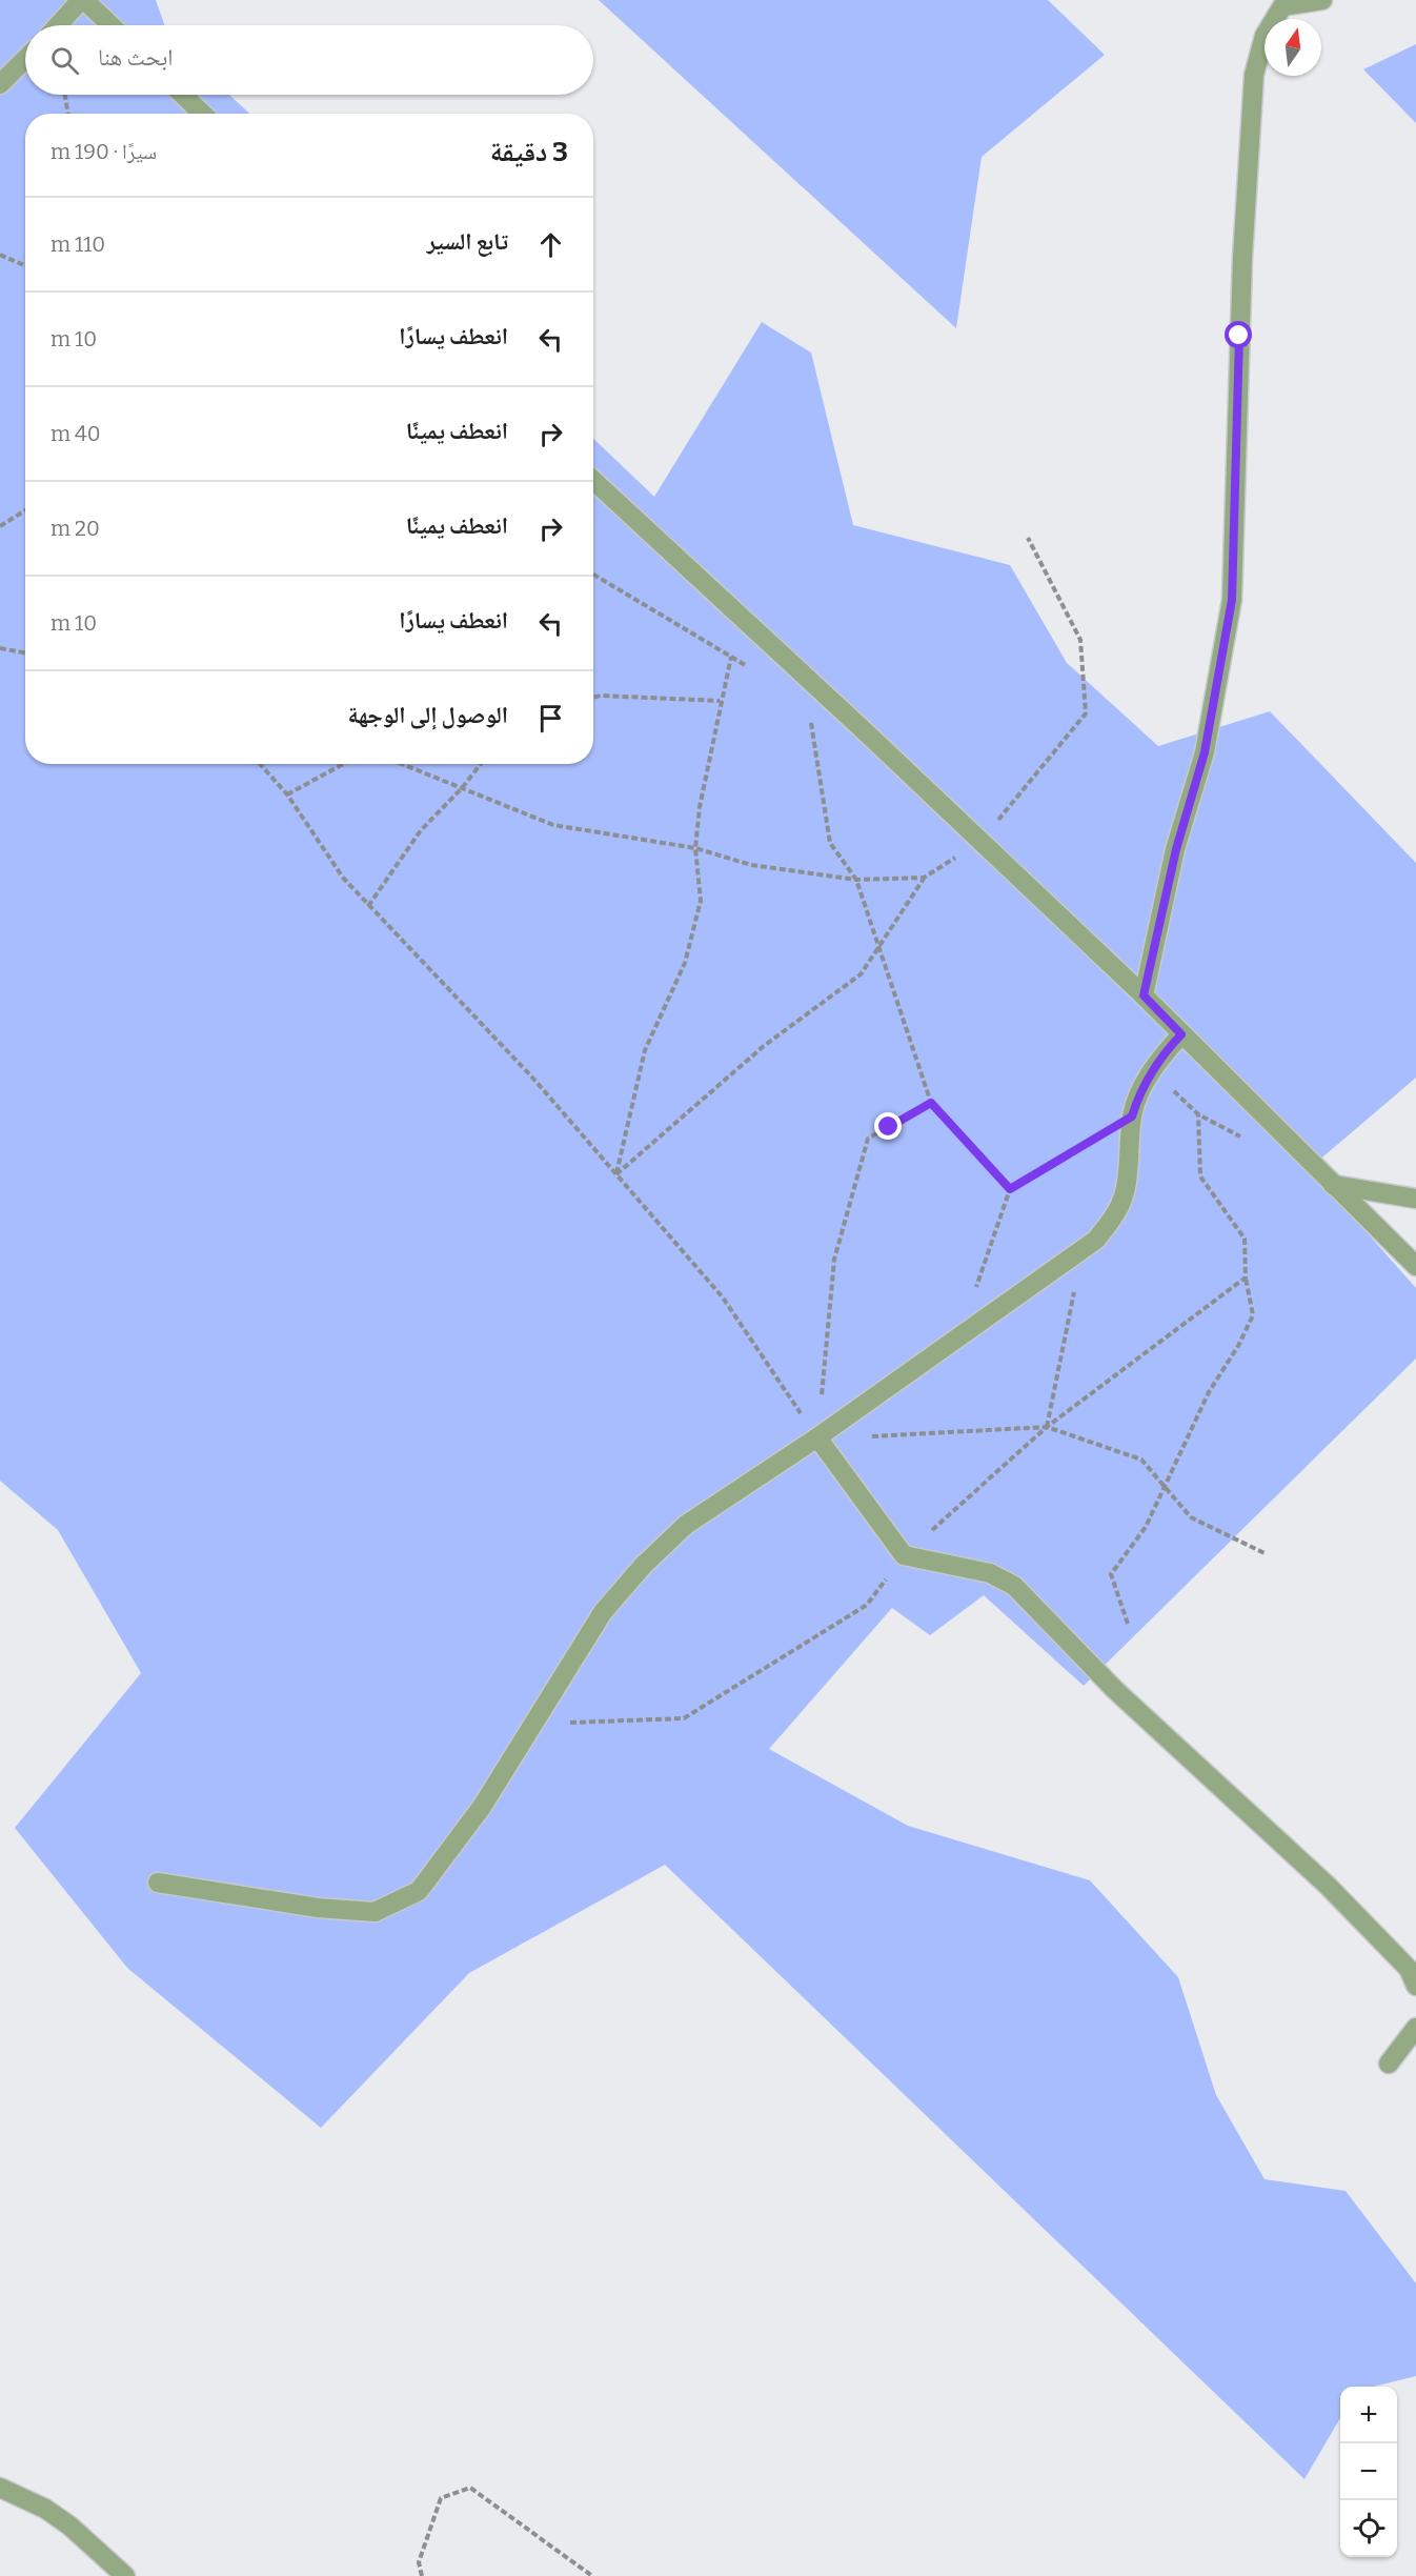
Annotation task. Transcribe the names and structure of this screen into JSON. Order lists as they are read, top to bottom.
{
  "north": "top",
  "page": {
    "search": "ابحث هنا",
    "heading": ["3 دقيقة", "سيرًا · 190 m"],
    "list": [
      ["تابع السير", "110 m"],
      ["انعطف يسارًا", "10 m"],
      ["انعطف يمينًا", "40 m"],
      ["انعطف يمينًا", "20 m"],
      ["انعطف يسارًا", "10 m"],
      "الوصول إلى الوجهة"
    ],
    "map_buttons": ["+", "−"]
  }
}
